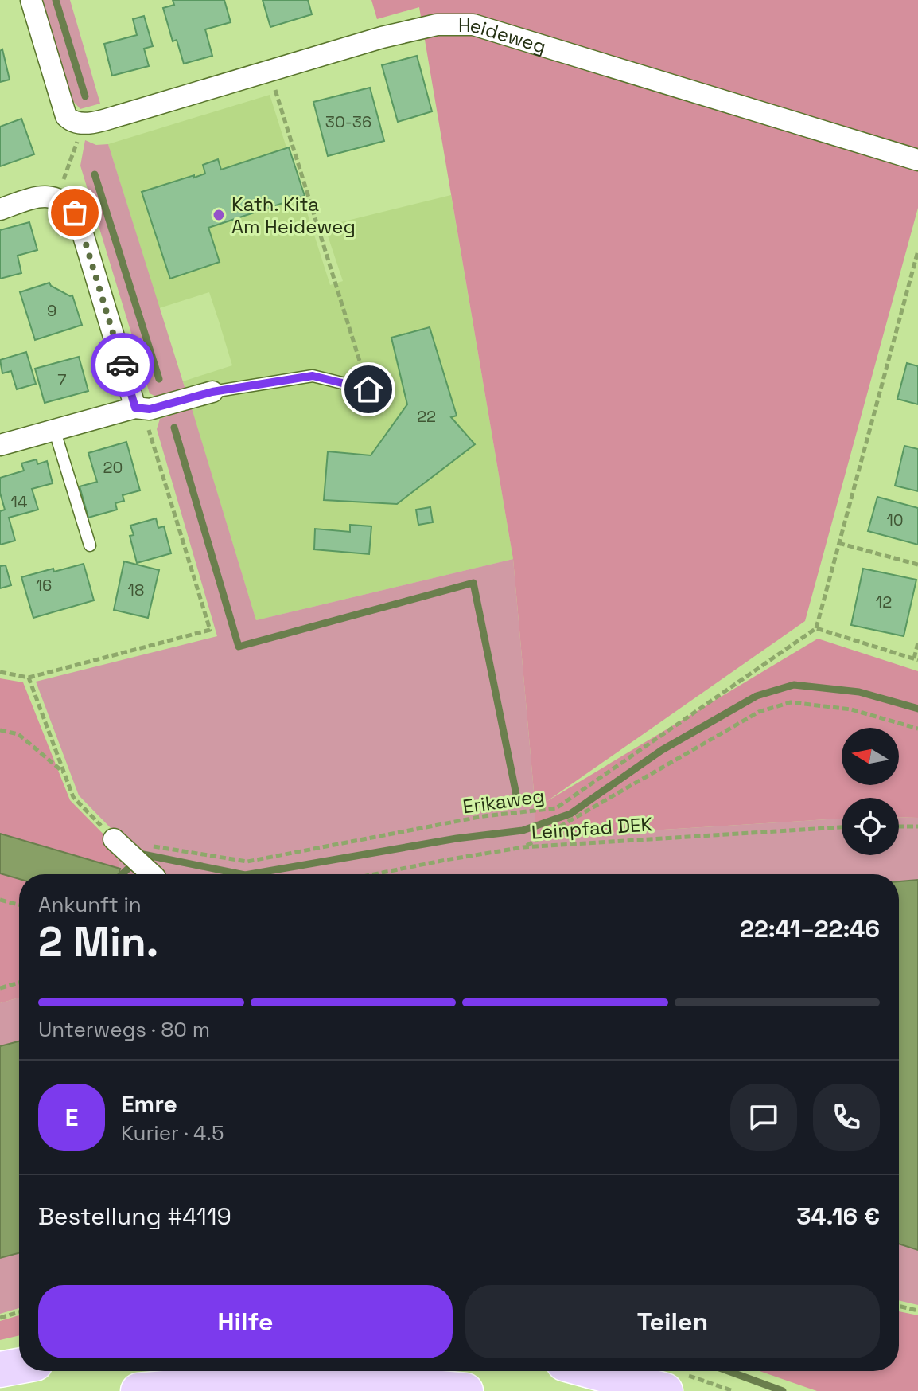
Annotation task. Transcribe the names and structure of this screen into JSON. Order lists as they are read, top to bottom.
{
  "streets": {
    "street": ["Heideweg"],
    "path": ["Erikaweg", "Leinpfad DEK"]
  },
  "places": ["Kath. Kita Am Heideweg"],
  "house_numbers": [
    "30-36",
    "9",
    "7",
    "22",
    "20",
    "14",
    "10",
    "16",
    "18",
    "12"
  ],
  "north": "left",
  "page": {
    "heading": ["2 Min.", "Ankunft in", "22:41–22:46"],
    "panel": [
      "Emre",
      "Kurier · 4.5",
      "Bestellung #4119",
      "34.16 €"
    ],
    "bar": "Unterwegs · 80 m",
    "round": "E",
    "buttons": ["Hilfe", "Teilen"]
  }
}
